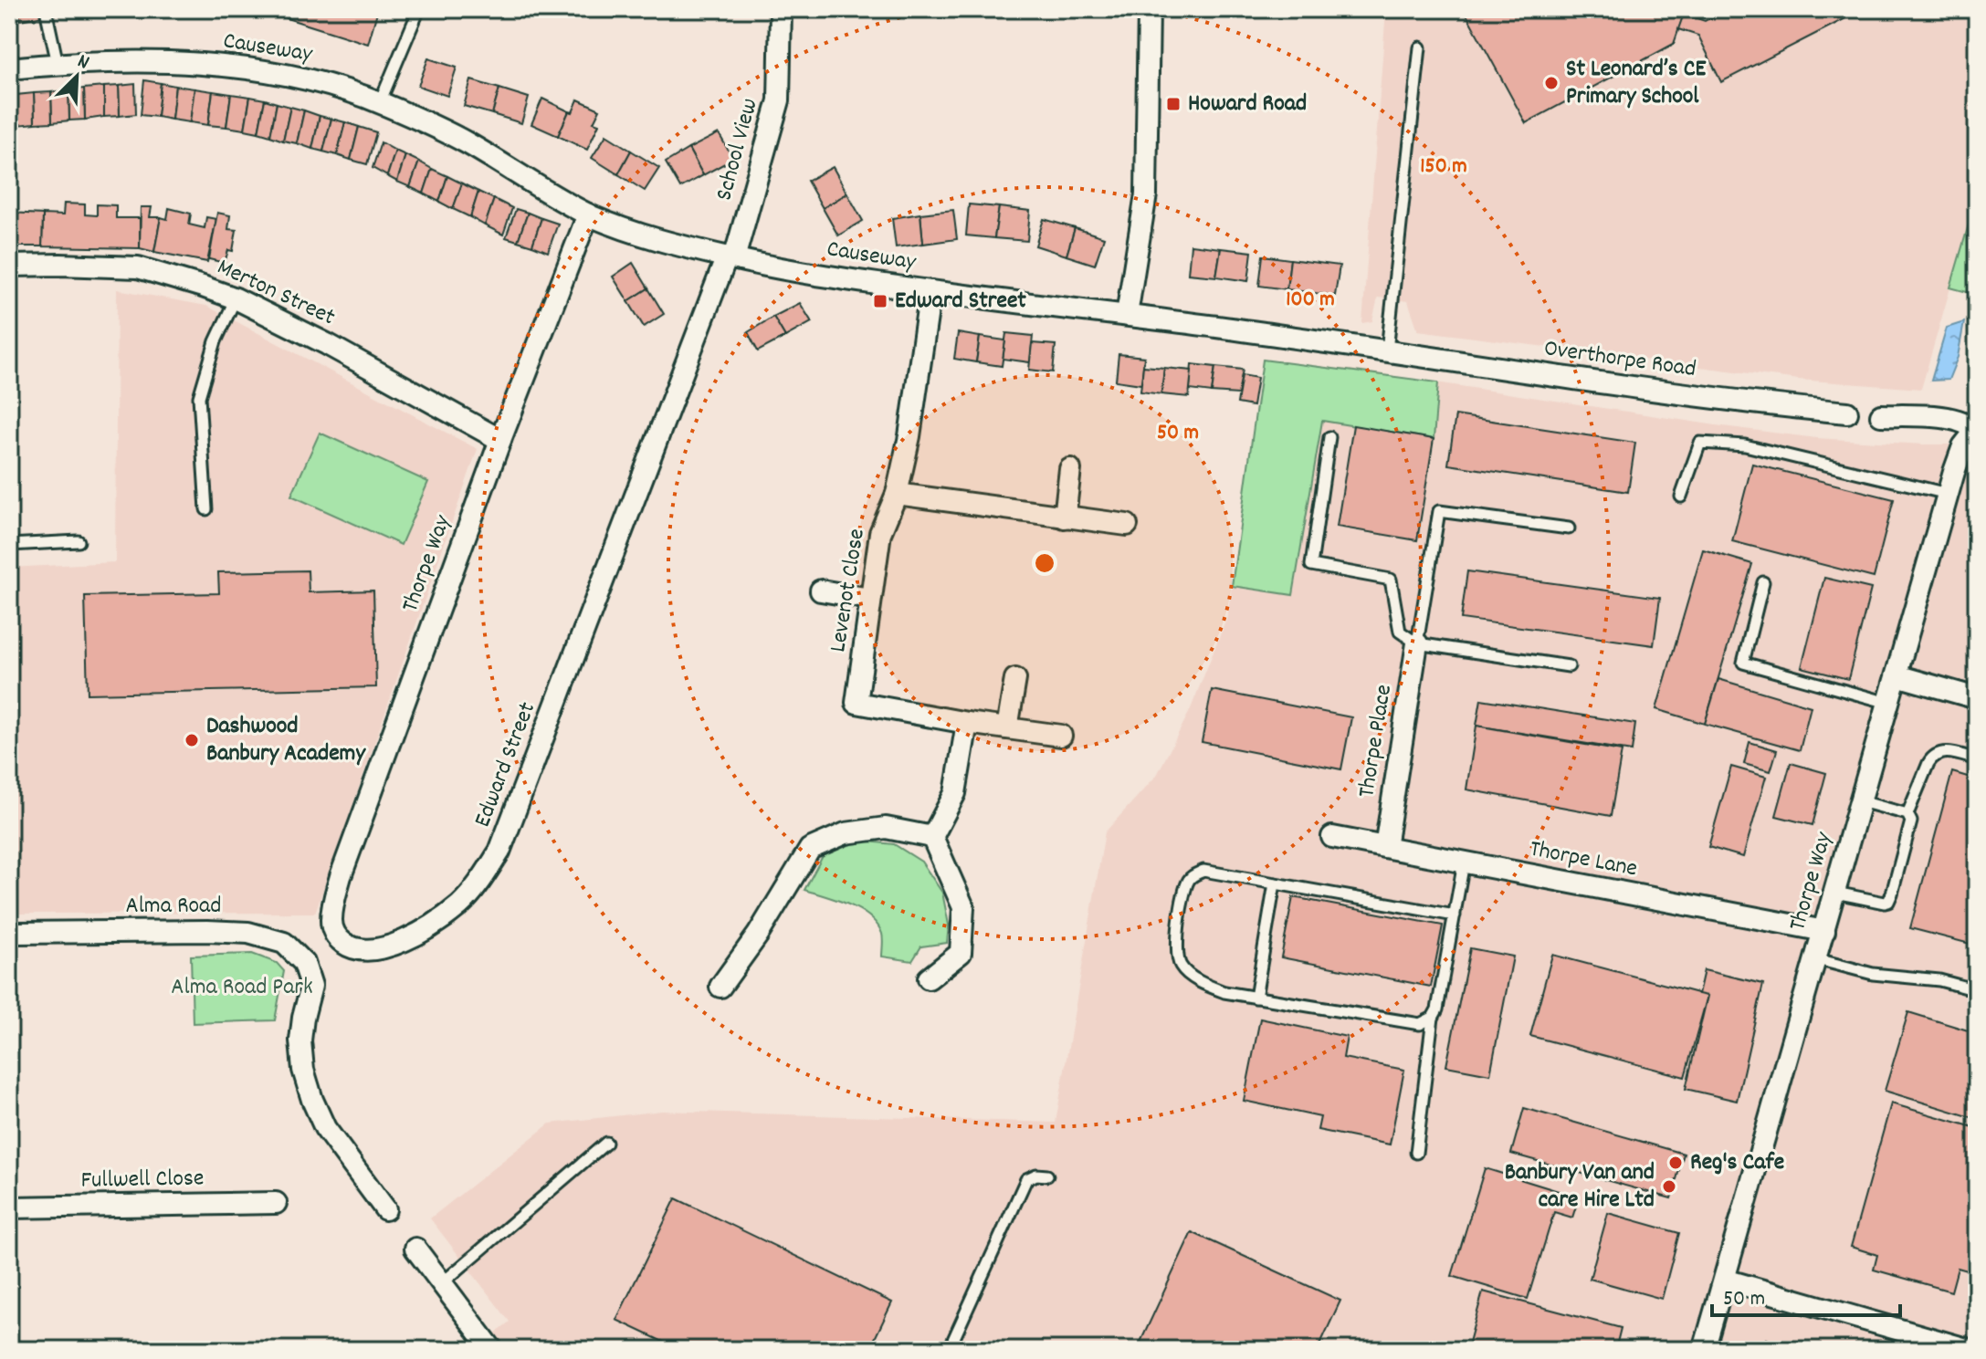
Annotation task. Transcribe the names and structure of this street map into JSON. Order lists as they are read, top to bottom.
{
  "streets": {
    "street": [
      "Causeway",
      "School View",
      "Merton Street",
      "Overthorpe Road",
      "Thorpe Way",
      "Levenot Close",
      "Thorpe Place",
      "Edward Street",
      "Thorpe Lane",
      "Alma Road",
      "Fullwell Close"
    ]
  },
  "crossings": [
    ["Causeway", "School View"],
    ["Causeway", "Overthorpe Road"],
    ["Causeway", "Thorpe Way"],
    ["Causeway", "Levenot Close"],
    ["Causeway", "Edward Street"],
    ["School View", "Edward Street"],
    ["Merton Street", "Thorpe Way"],
    ["Thorpe Way", "Edward Street"],
    ["Thorpe Way", "Thorpe Lane"],
    ["Thorpe Place", "Thorpe Lane"]
  ],
  "parks": ["Alma Road Park"],
  "places": {
    "other": [
      "St Leonard’s CE Primary School",
      "Dashwood Banbury Academy",
      "Reg's Cafe",
      "Banbury Van and care Hire Ltd"
    ],
    "transit": ["Howard Road", "Edward Street"]
  },
  "scale_bar": "50 m",
  "north": "top right",
  "rings": ["150 m", "100 m", "50 m"]
}
